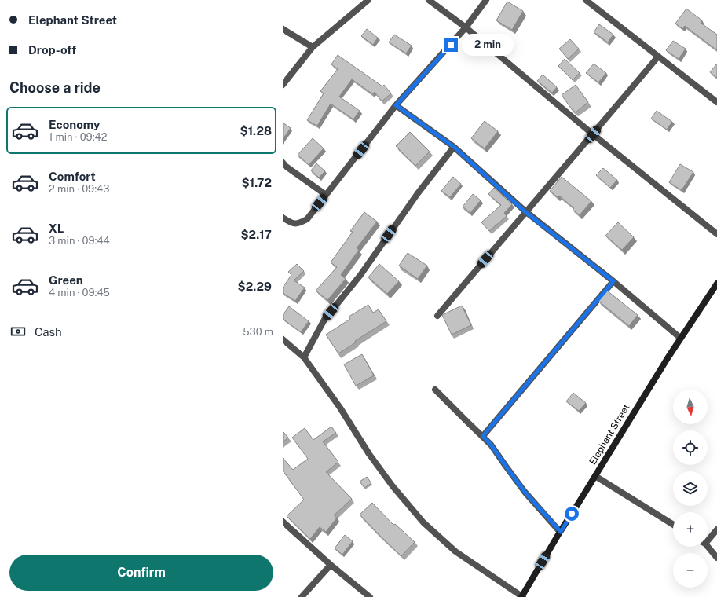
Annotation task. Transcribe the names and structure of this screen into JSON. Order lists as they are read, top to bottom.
{
  "streets": {
    "main road": ["Elephant Street"]
  },
  "north": "bottom",
  "page": {
    "banner": ["Elephant Street", "Drop-off"],
    "bubble": "2 min",
    "heading": "Choose a ride",
    "list": [
      {
        "name": "Economy",
        "note": "1 min · 09:42",
        "value": "$1.28"
      },
      {
        "name": "Comfort",
        "note": "2 min · 09:43",
        "value": "$1.72"
      },
      {
        "name": "XL",
        "note": "3 min · 09:44",
        "value": "$2.17"
      },
      {
        "name": "Green",
        "note": "4 min · 09:45",
        "value": "$2.29"
      }
    ],
    "pay": ["Cash", "530 m"],
    "map_buttons": ["+", "−"],
    "buttons": "Confirm"
  }
}
